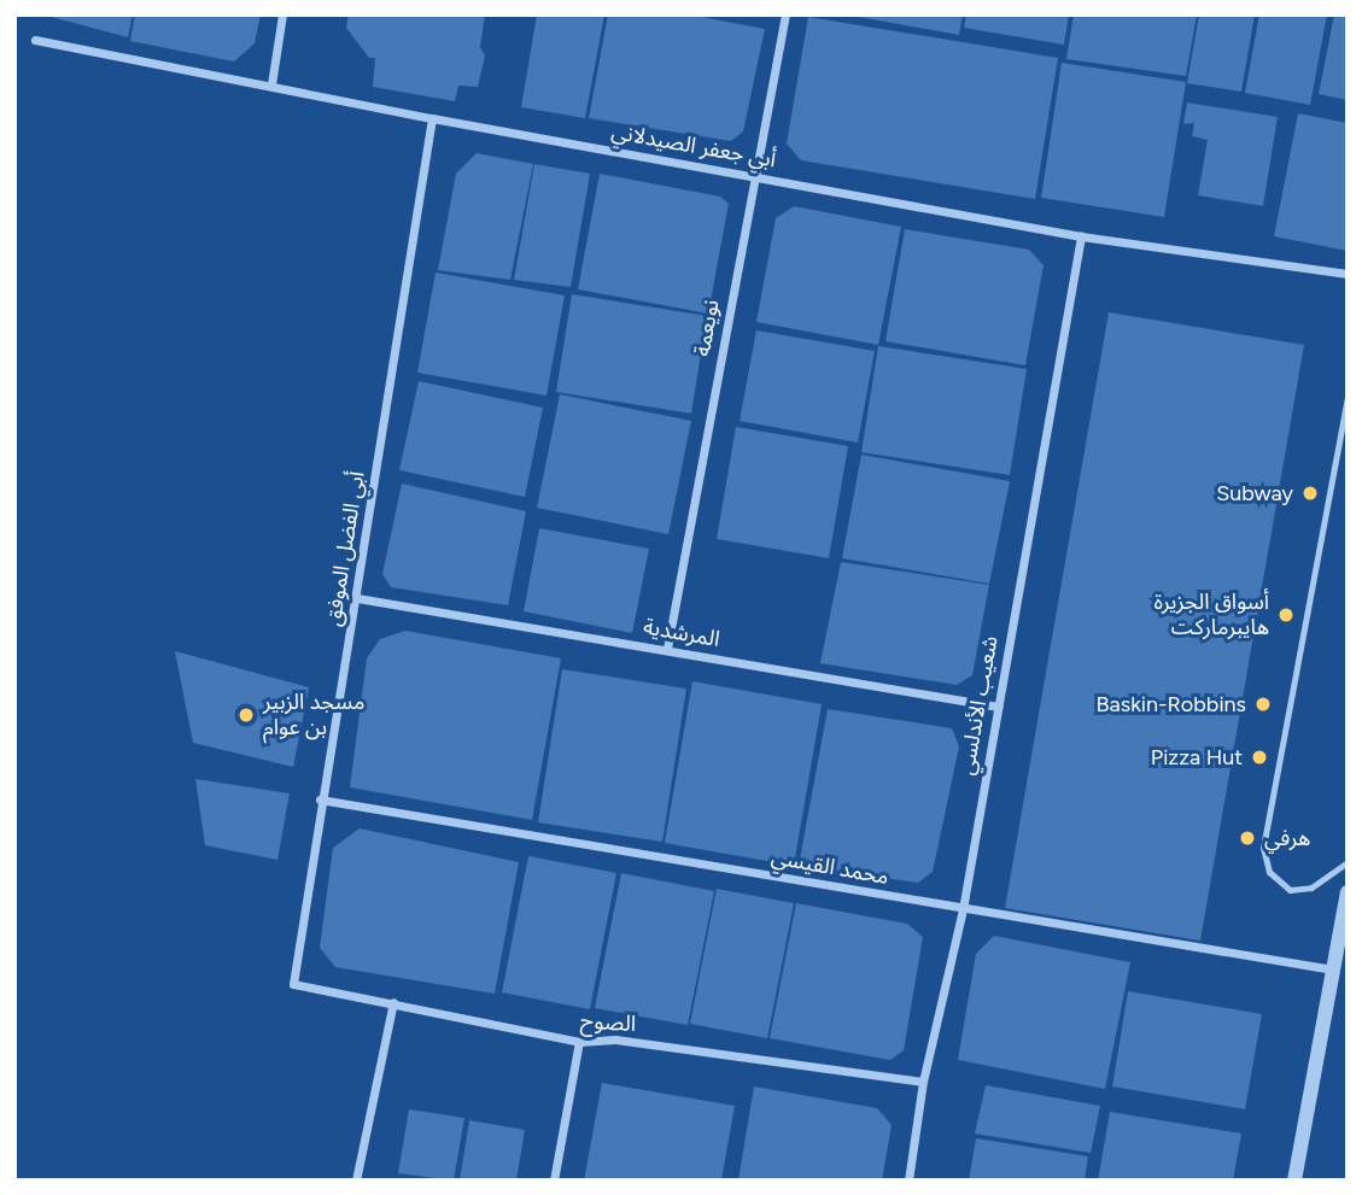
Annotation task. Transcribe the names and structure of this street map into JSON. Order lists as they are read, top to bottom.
{
  "streets": {
    "street": [
      "أبي جعفر الصيدلاني",
      "نويعمة",
      "أبي الفضل الموفق",
      "المرشدية",
      "شعيب الأندلسي",
      "محمد القيسي",
      "الصوح"
    ]
  },
  "crossings": [
    ["أبي جعفر الصيدلاني", "نويعمة"],
    ["أبي جعفر الصيدلاني", "أبي الفضل الموفق"],
    ["أبي جعفر الصيدلاني", "شعيب الأندلسي"],
    ["نويعمة", "المرشدية"],
    ["أبي الفضل الموفق", "المرشدية"],
    ["أبي الفضل الموفق", "محمد القيسي"],
    ["أبي الفضل الموفق", "الصوح"],
    ["المرشدية", "شعيب الأندلسي"],
    ["شعيب الأندلسي", "محمد القيسي"],
    ["شعيب الأندلسي", "الصوح"]
  ],
  "places": [
    "Subway",
    "أسواق الجزيرة هايبرماركت",
    "Baskin-Robbins",
    "مسجد الزبير بن عوام",
    "Pizza Hut",
    "هرفي"
  ]
}
